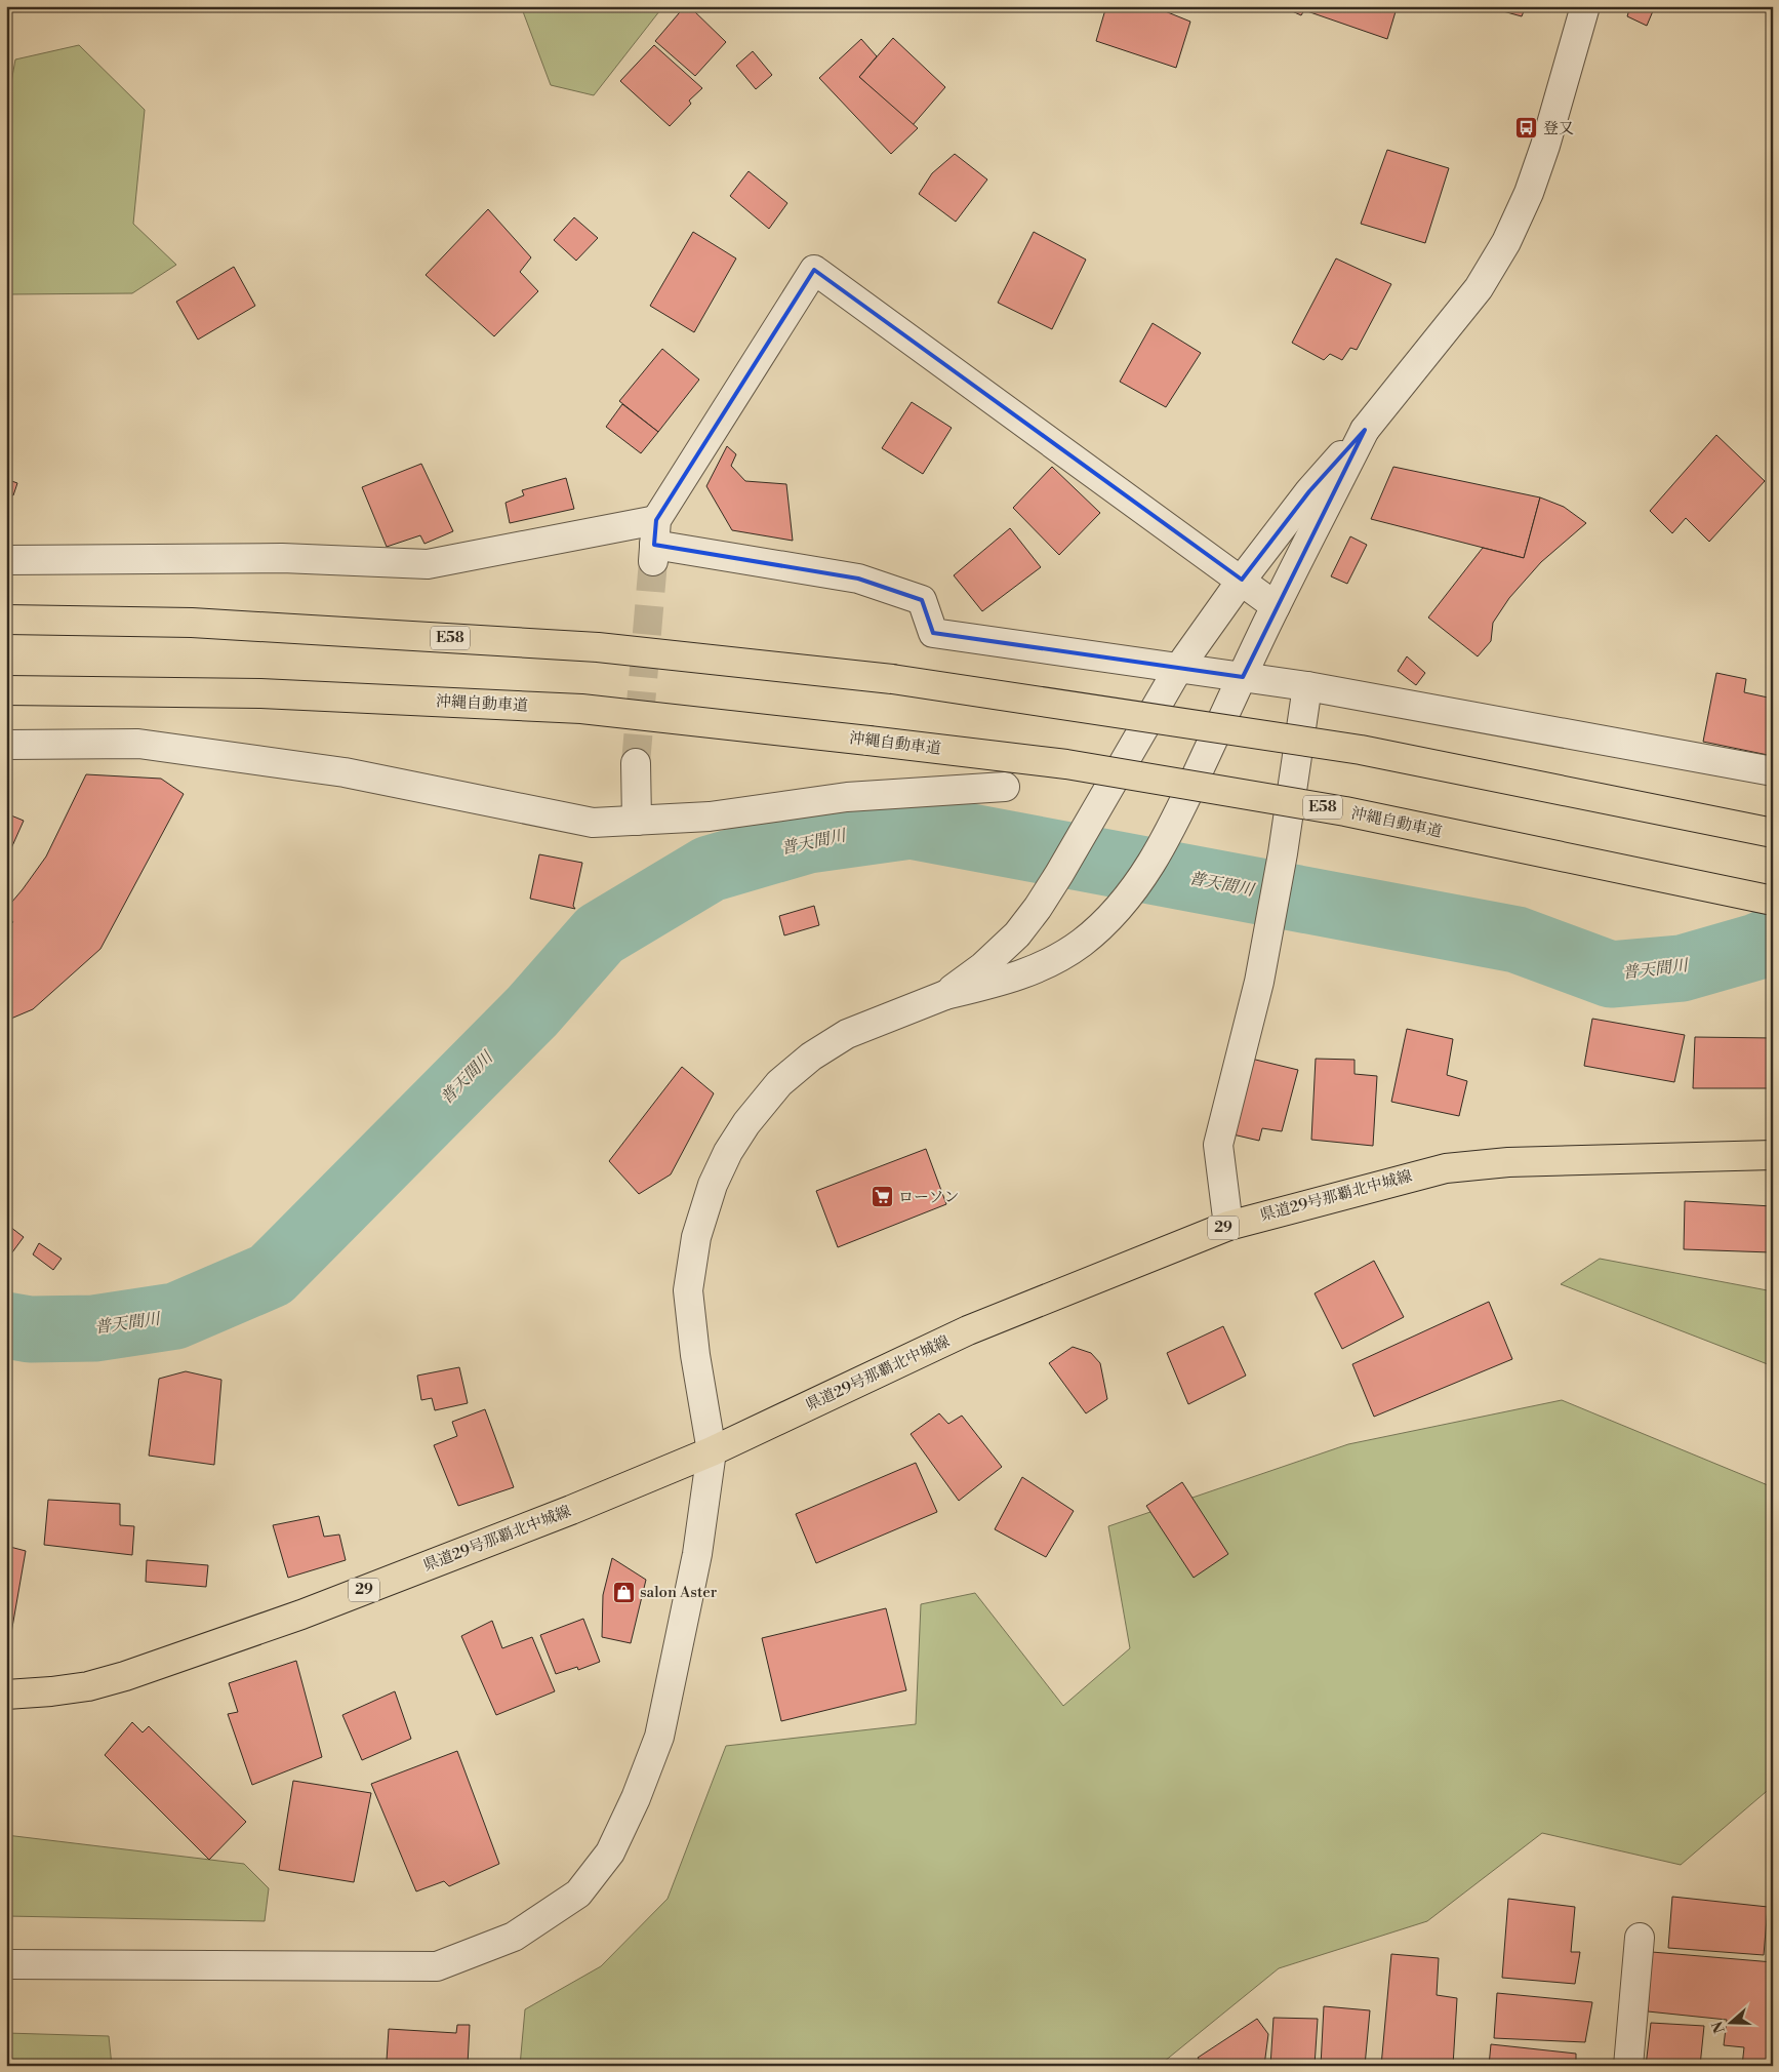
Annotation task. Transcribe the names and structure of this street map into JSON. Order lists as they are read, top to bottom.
{
  "streets": {
    "main road": [
      "E58",
      "沖縄自動車道",
      "県道29号那覇北中城線",
      "29"
    ]
  },
  "water": ["普天間川"],
  "places": {
    "bus stop": ["登又"],
    "supermarket": ["ローソン"],
    "shop": ["salon Aster"]
  },
  "north": "left"
}
